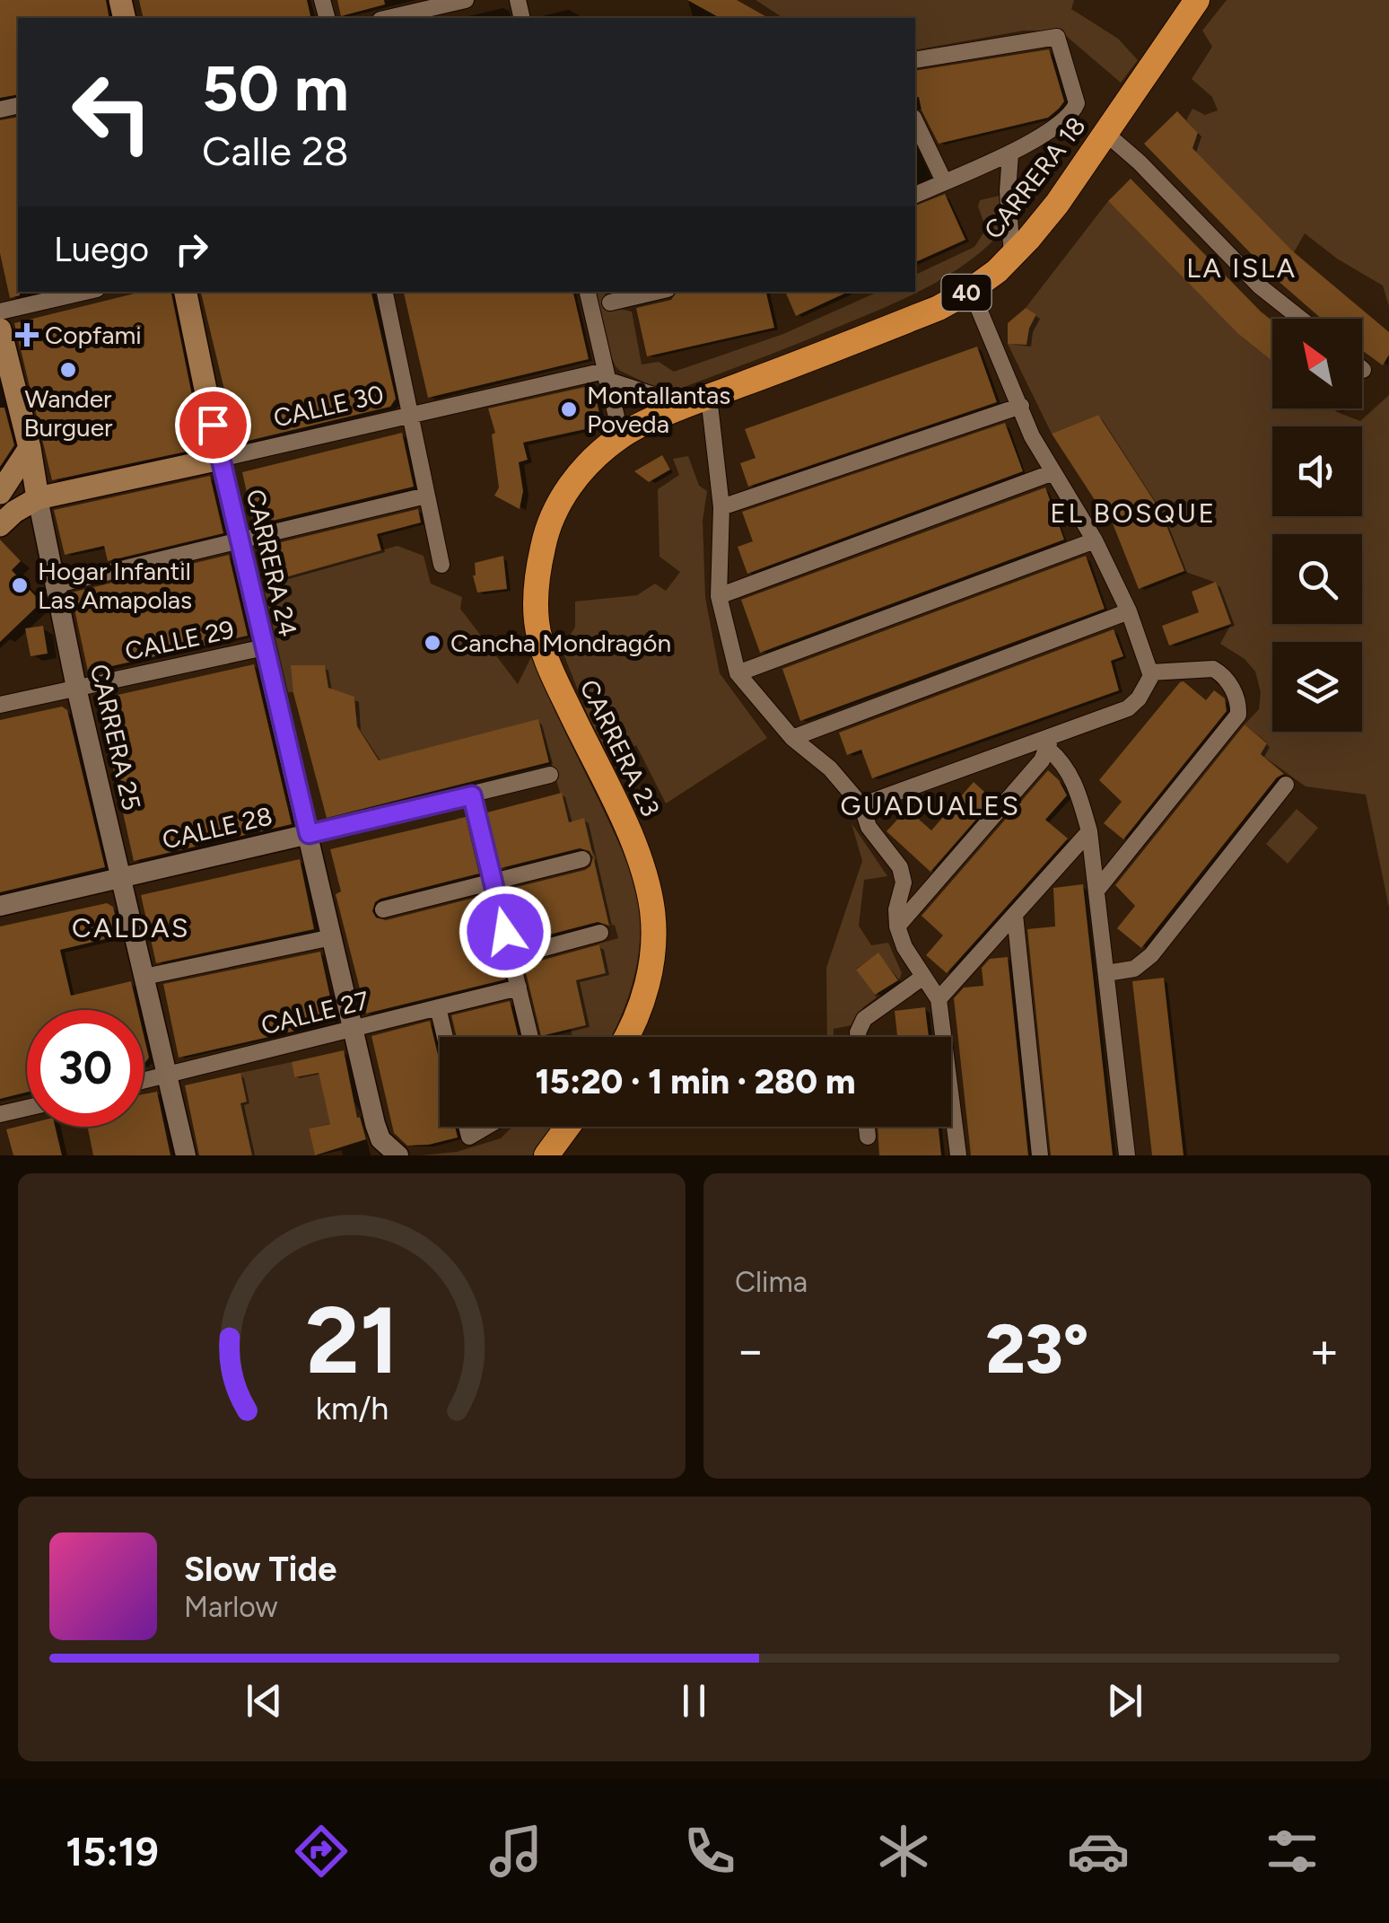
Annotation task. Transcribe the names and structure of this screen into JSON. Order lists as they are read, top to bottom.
{
  "streets": {
    "highway": ["CARRERA 18", "40", "CARRERA 23"],
    "main road": ["CALLE 30", "CARRERA 24", "CARRERA 25"],
    "street": ["CALLE 29", "CALLE 28", "CALLE 27"]
  },
  "crossings": [
    ["CARRERA 18", "CARRERA 23"],
    ["CALLE 30", "CARRERA 24"],
    ["CALLE 30", "CARRERA 25"],
    ["CARRERA 24", "CALLE 29"],
    ["CARRERA 24", "CALLE 28"],
    ["CARRERA 24", "CALLE 27"],
    ["CALLE 29", "CARRERA 25"],
    ["CARRERA 25", "CALLE 28"],
    ["CARRERA 25", "CALLE 27"]
  ],
  "districts": [
    "LA ISLA",
    "EL BOSQUE",
    "GUADUALES",
    "CALDAS"
  ],
  "places": {
    "health": ["Copfami"],
    "other": [
      "Wander Burguer",
      "Montallantas Poveda",
      "Hogar Infantil Las Amapolas",
      "Cancha Mondragón"
    ]
  },
  "north": "top left",
  "page": {
    "turn": ["50 m", "Calle 28"],
    "then": "Luego",
    "limit": "30",
    "trip": "15:20 · 1 min · 280 m",
    "tile": "Clima",
    "heat": ["−", "23°", "+"],
    "song": ["Slow Tide", "Marlow"],
    "tabs": "15:19",
    "gauge": ["21", "km/h"]
  }
}
